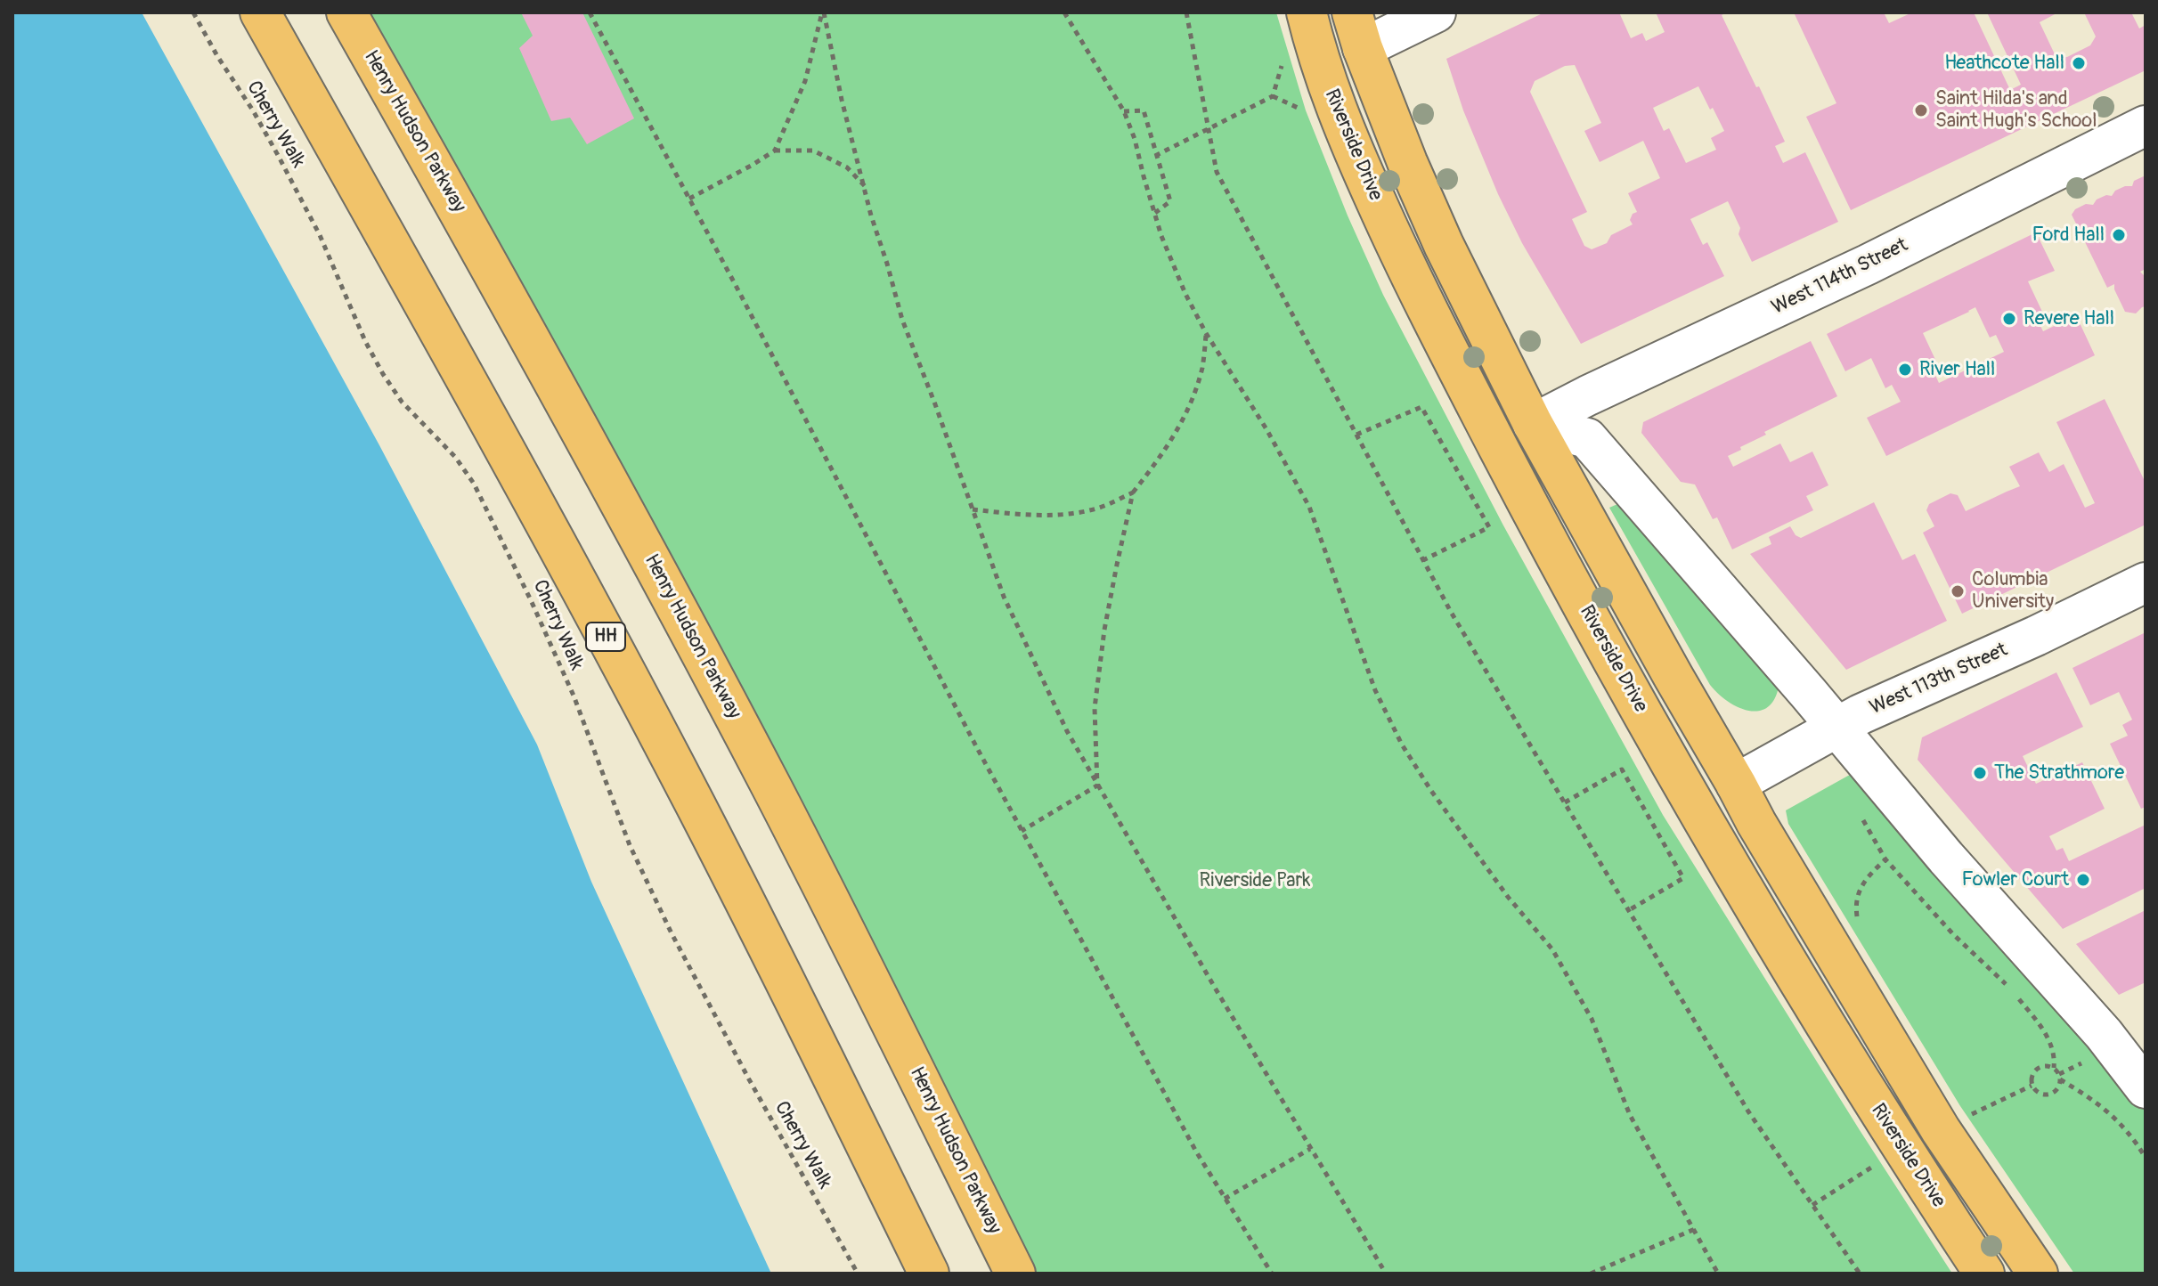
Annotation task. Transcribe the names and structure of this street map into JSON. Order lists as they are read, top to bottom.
{
  "streets": {
    "main road": ["Henry Hudson Parkway", "Riverside Drive", "HH"],
    "street": ["West 114th Street", "West 113th Street"],
    "path": ["Cherry Walk"]
  },
  "parks": ["Riverside Park"],
  "places": [
    "Heathcote Hall",
    "Saint Hilda's and Saint Hugh's School",
    "Ford Hall",
    "Revere Hall",
    "River Hall",
    "Columbia University",
    "The Strathmore",
    "Fowler Court"
  ]
}
